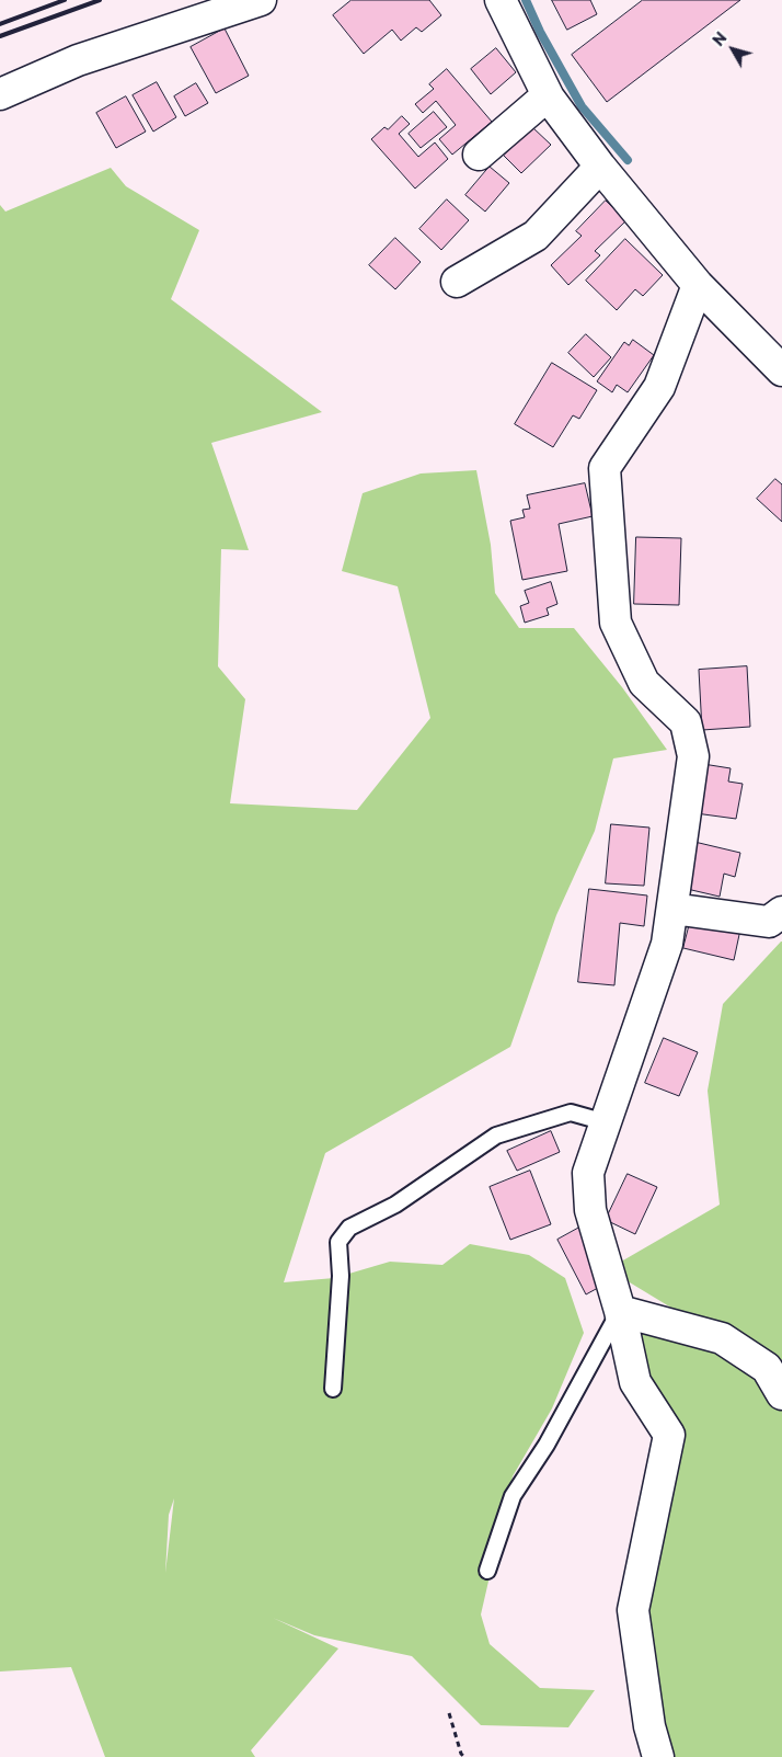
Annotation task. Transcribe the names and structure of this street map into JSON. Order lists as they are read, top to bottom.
{
  "north": "top left"
}
